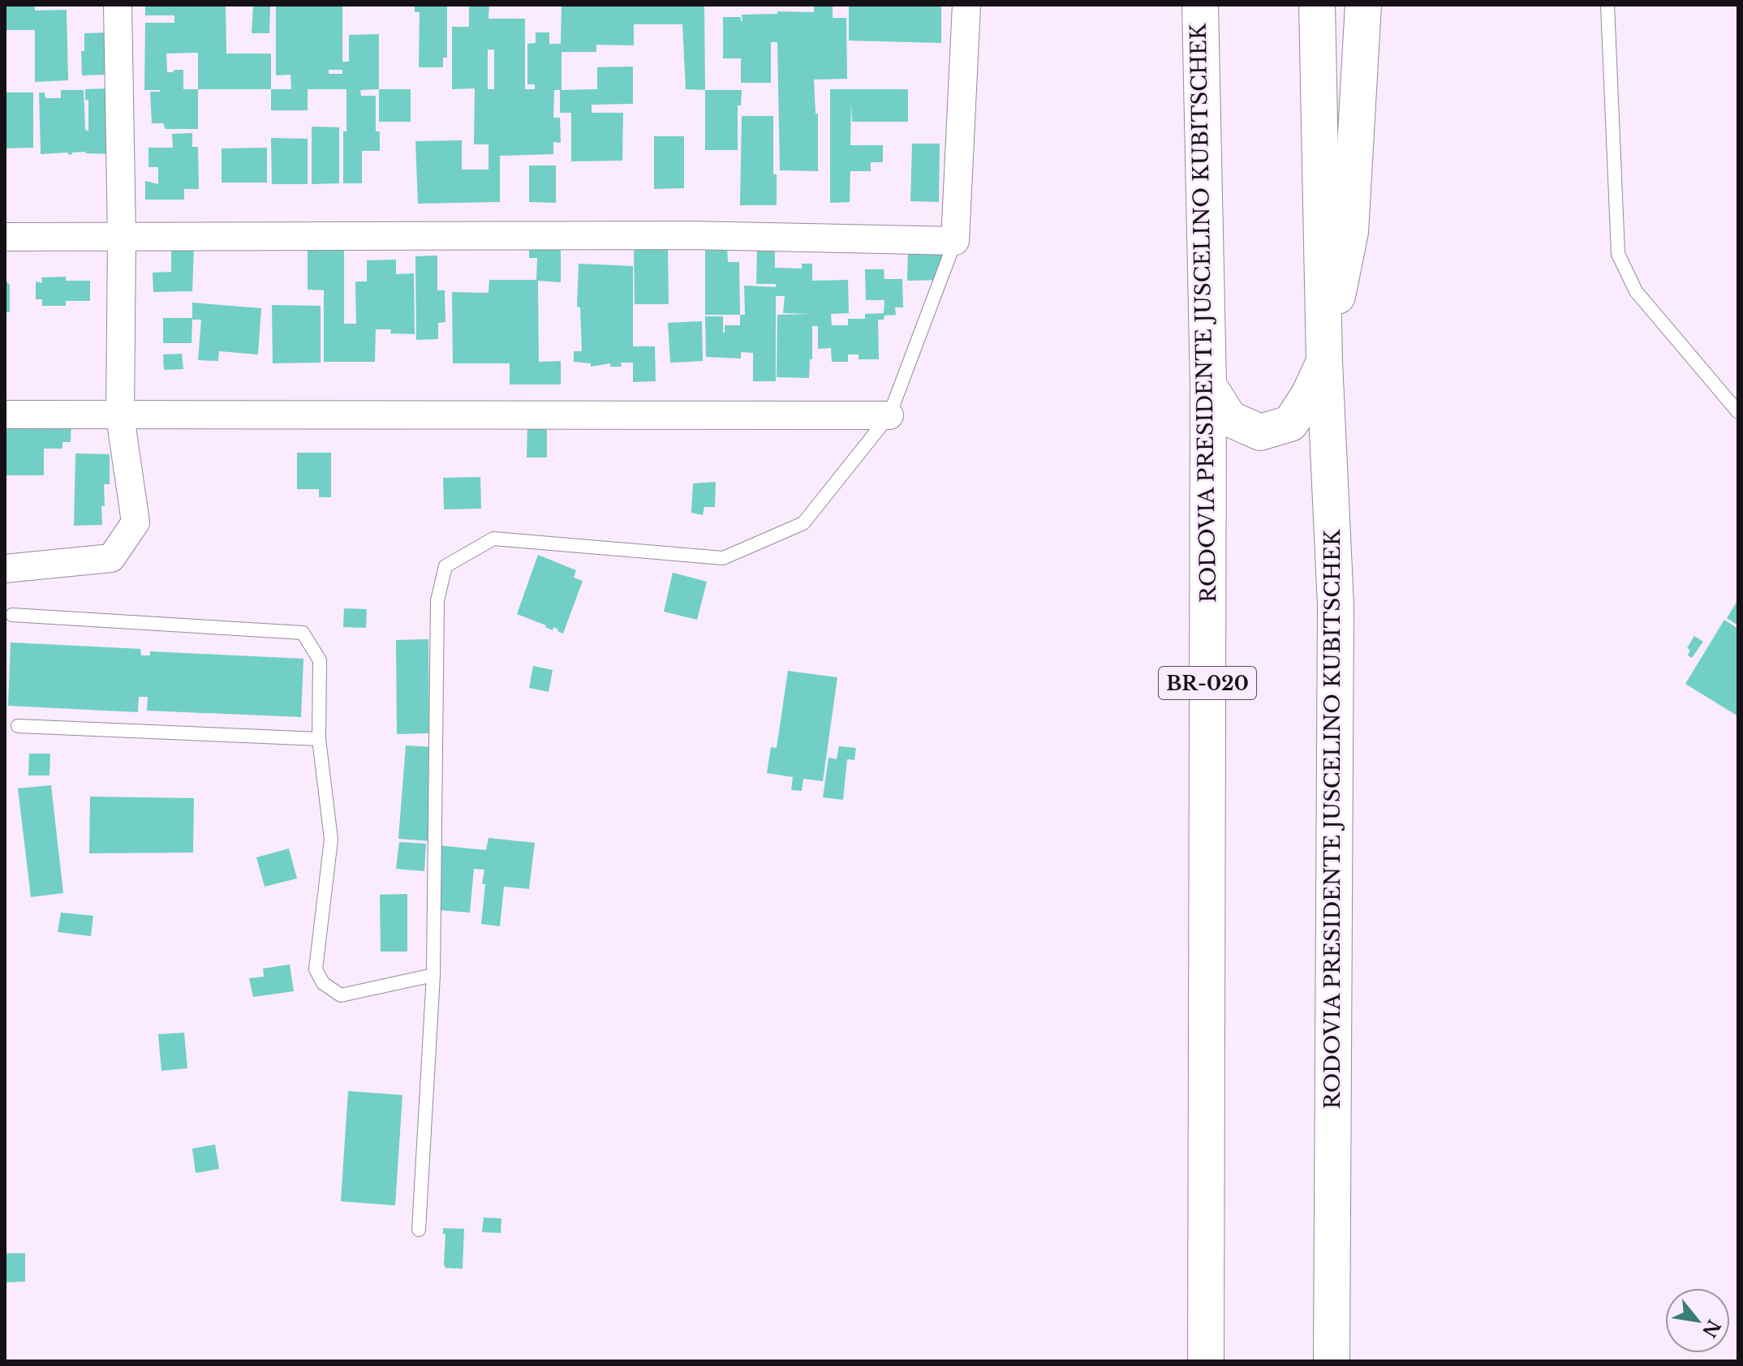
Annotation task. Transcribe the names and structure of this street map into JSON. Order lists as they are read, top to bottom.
{
  "streets": {
    "highway": ["RODOVIA PRESIDENTE JUSCELINO KUBITSCHEK", "BR-020"]
  },
  "north": "bottom right"
}
